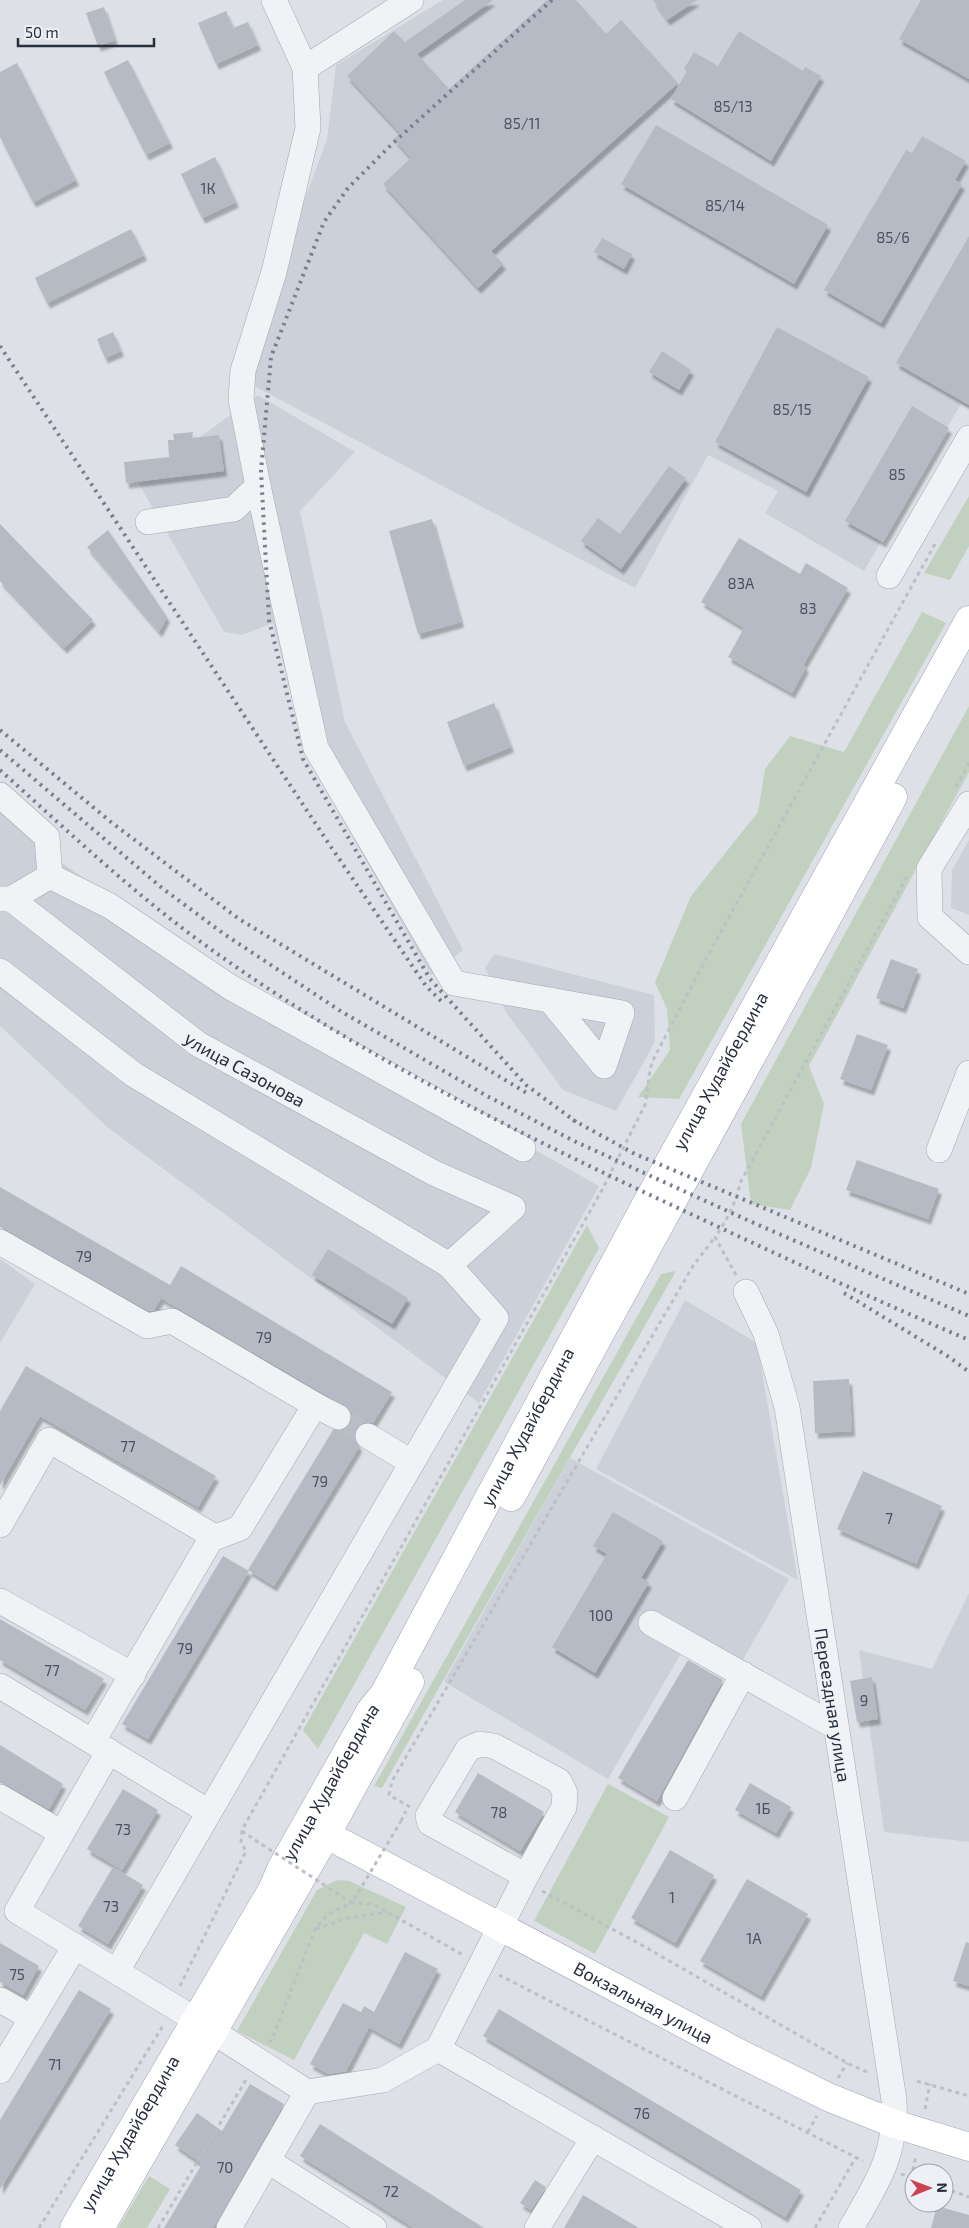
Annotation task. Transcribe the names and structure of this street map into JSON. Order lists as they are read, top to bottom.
{
  "streets": {
    "main road": ["улица Худайбердина", "Вокзальная улица"],
    "street": ["улица Сазонова", "Переездная улица"]
  },
  "crossings": [
    ["улица Худайбердина", "Вокзальная улица"],
    ["Переездная улица", "Вокзальная улица"]
  ],
  "house_numbers": [
    "85/13",
    "85/11",
    "1К",
    "85/14",
    "85/6",
    "85/15",
    "85",
    "83А",
    "83",
    "79",
    "79",
    "77",
    "79",
    "7",
    "100",
    "79",
    "77",
    "9",
    "1Б",
    "78",
    "73",
    "1",
    "73",
    "1А",
    "75",
    "71",
    "76",
    "70",
    "72"
  ],
  "scale_bar": "50 m",
  "north": "right"
}
